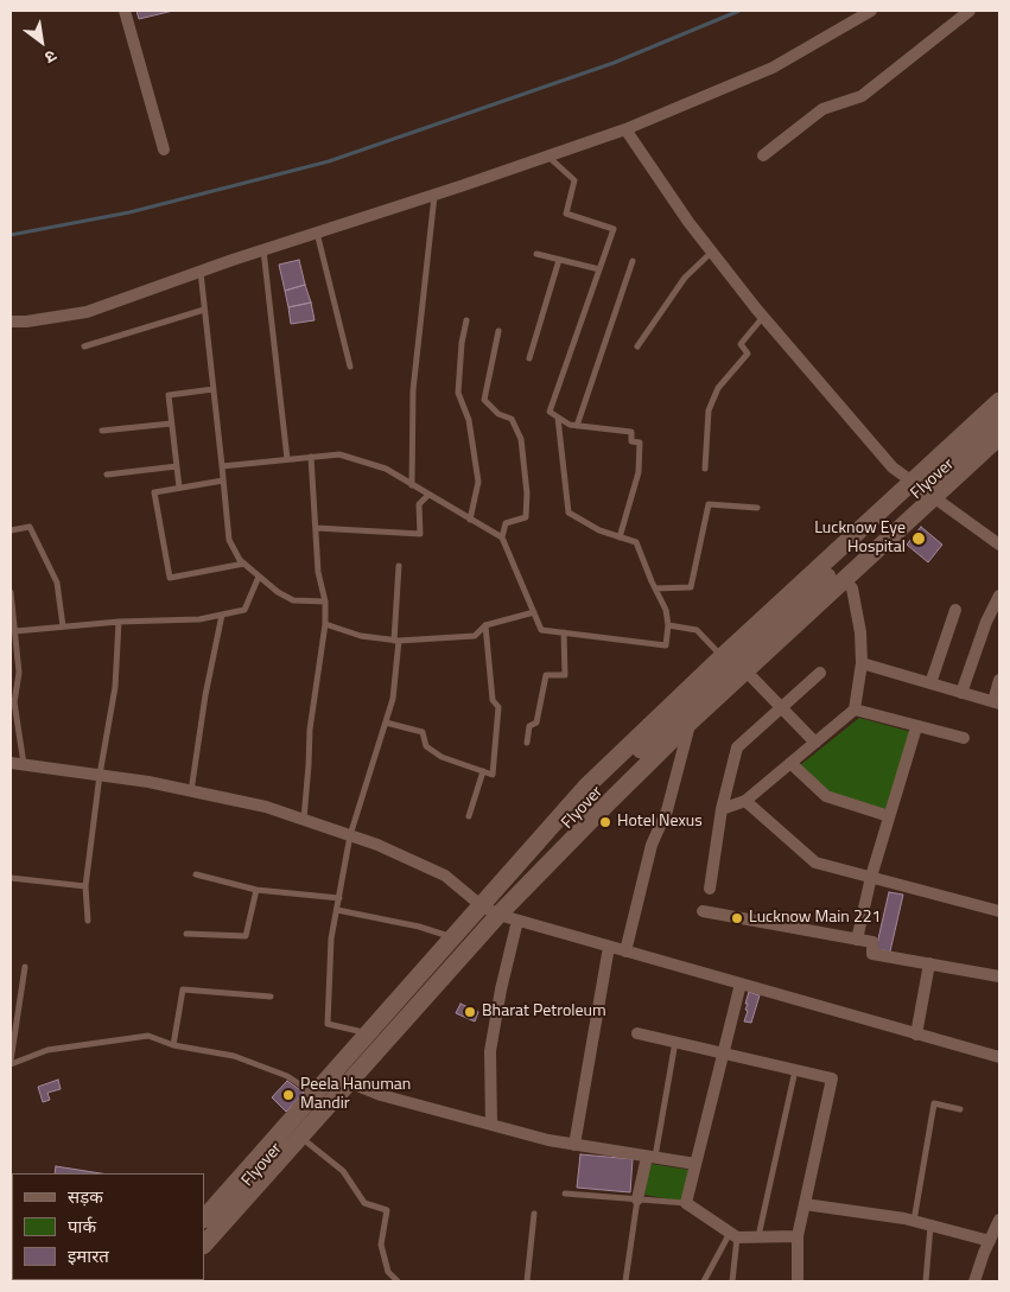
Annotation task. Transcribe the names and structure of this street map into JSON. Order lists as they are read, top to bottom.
{
  "streets": {
    "main road": ["Flyover"]
  },
  "places": [
    "Lucknow Eye Hospital",
    "Hotel Nexus",
    "Lucknow Main 221",
    "Bharat Petroleum",
    "Peela Hanuman Mandir"
  ],
  "legend": ["सड़क", "पार्क", "इमारत"],
  "north": "bottom right"
}
